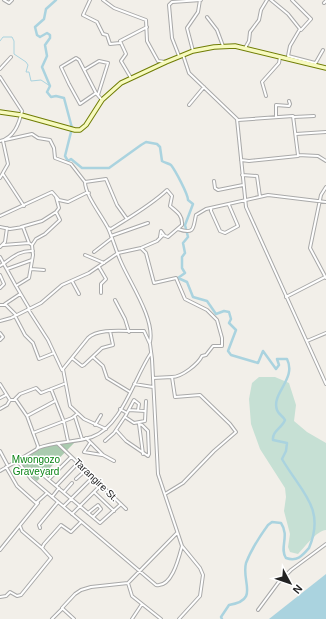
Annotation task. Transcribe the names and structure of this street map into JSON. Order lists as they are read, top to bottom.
{
  "streets": {
    "street": ["Tarangire St."]
  },
  "parks": ["Mwongozo Graveyard"],
  "north": "bottom right"
}
